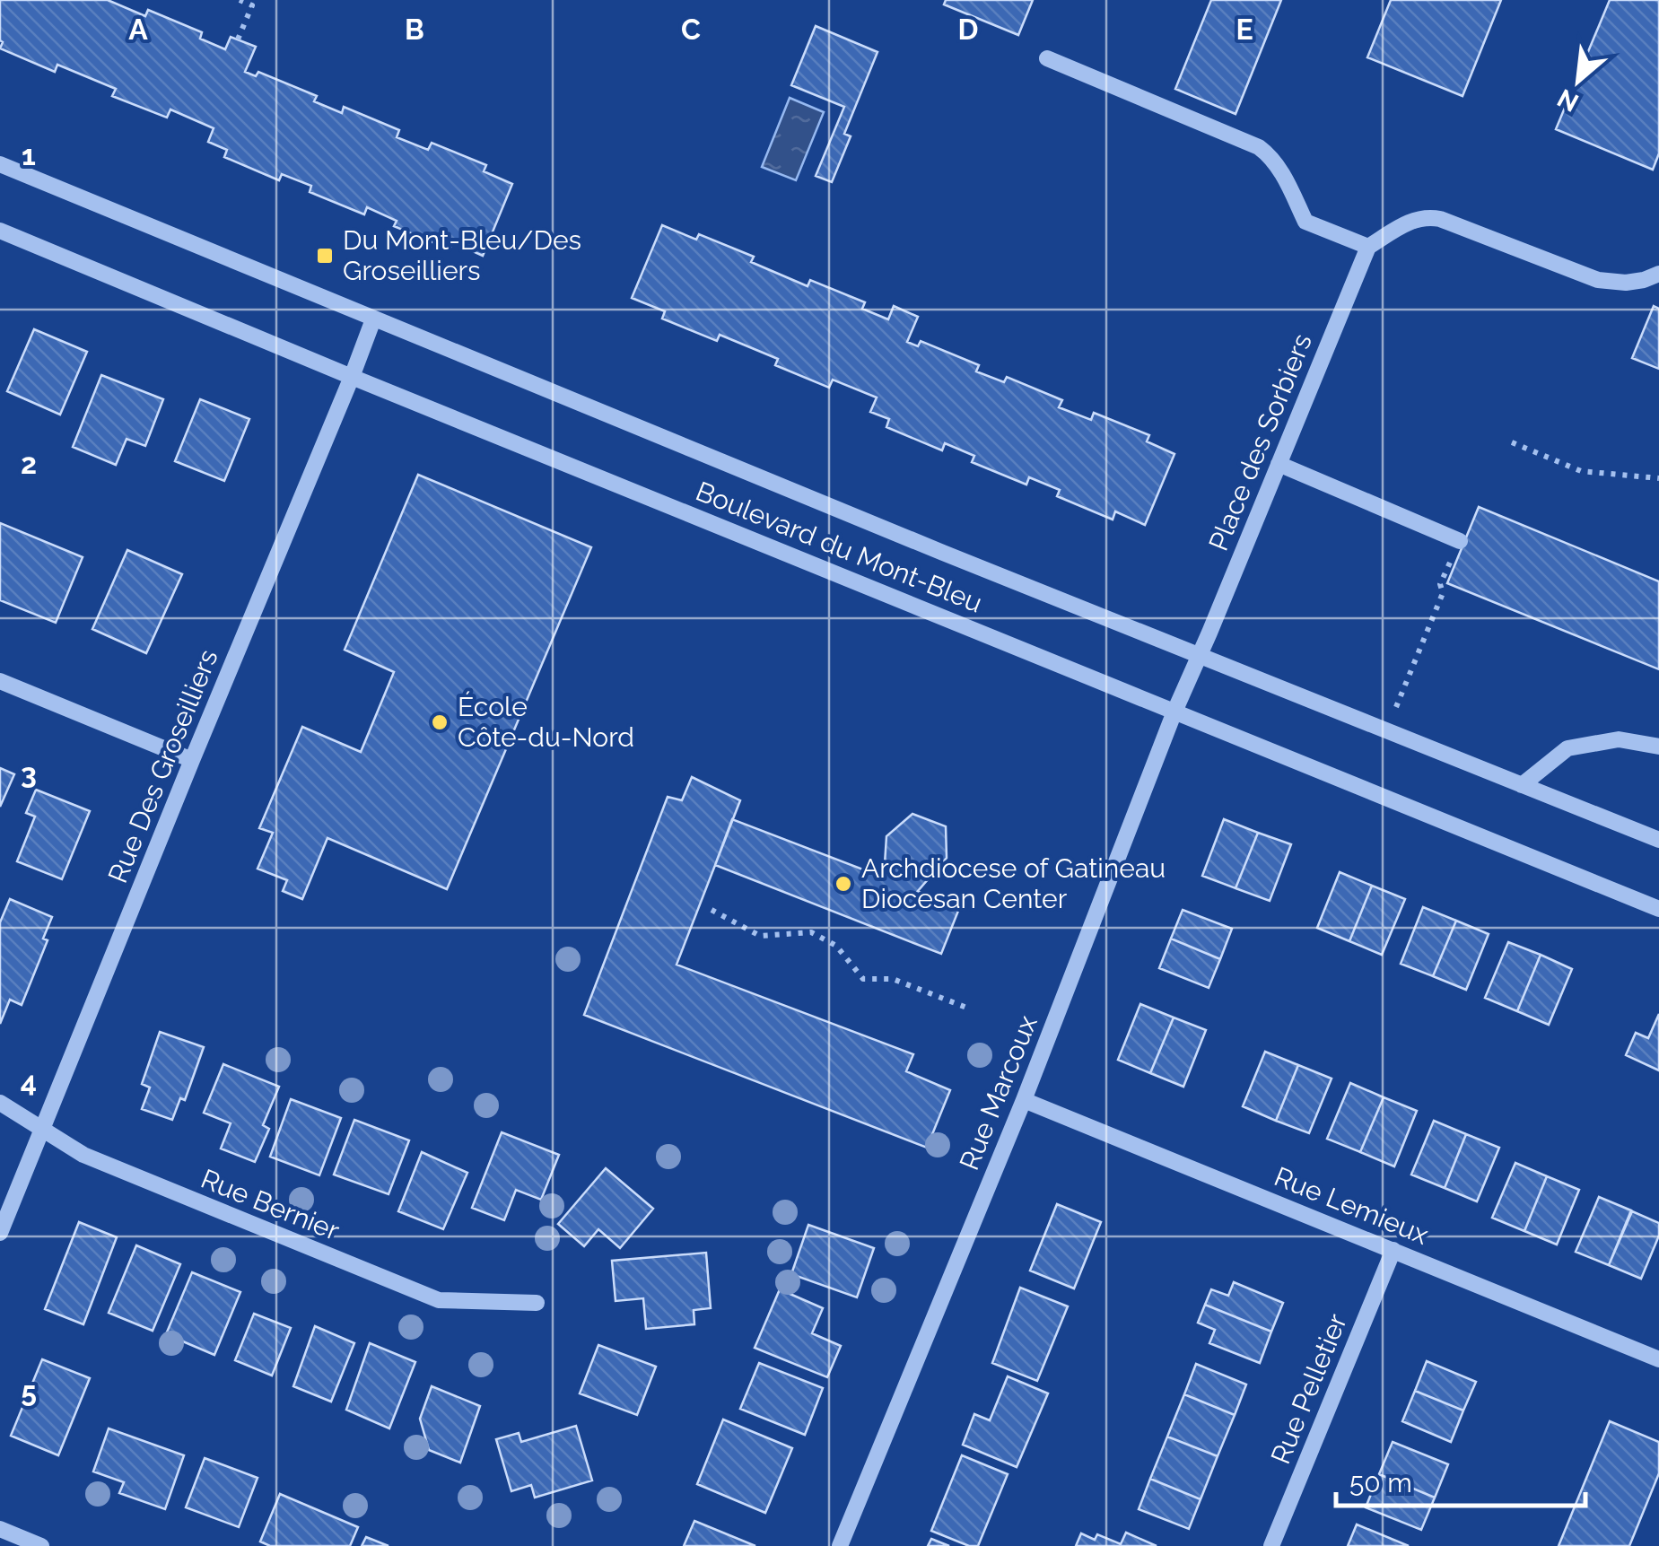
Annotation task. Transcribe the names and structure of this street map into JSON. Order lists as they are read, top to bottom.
{
  "streets": {
    "street": [
      "Place des Sorbiers",
      "Boulevard du Mont-Bleu",
      "Rue Des Groseilliers",
      "Rue Marcoux",
      "Rue Bernier",
      "Rue Lemieux",
      "Rue Pelletier"
    ]
  },
  "crossings": [
    ["Place des Sorbiers", "Boulevard du Mont-Bleu"],
    ["Place des Sorbiers", "Rue Marcoux"],
    ["Boulevard du Mont-Bleu", "Rue Des Groseilliers"],
    ["Boulevard du Mont-Bleu", "Rue Marcoux"],
    ["Rue Des Groseilliers", "Rue Bernier"],
    ["Rue Marcoux", "Rue Lemieux"],
    ["Rue Lemieux", "Rue Pelletier"]
  ],
  "places": {
    "transit": ["Du Mont-Bleu/Des Groseilliers"],
    "other": ["École Côte-du-Nord", "Archdiocese of Gatineau Diocesan Center"]
  },
  "scale_bar": "50 m",
  "north": "bottom left",
  "grid": {
    "columns": [
      "A",
      "B",
      "C",
      "D",
      "E"
    ],
    "rows": [
      "1",
      "2",
      "3",
      "4",
      "5"
    ]
  }
}
